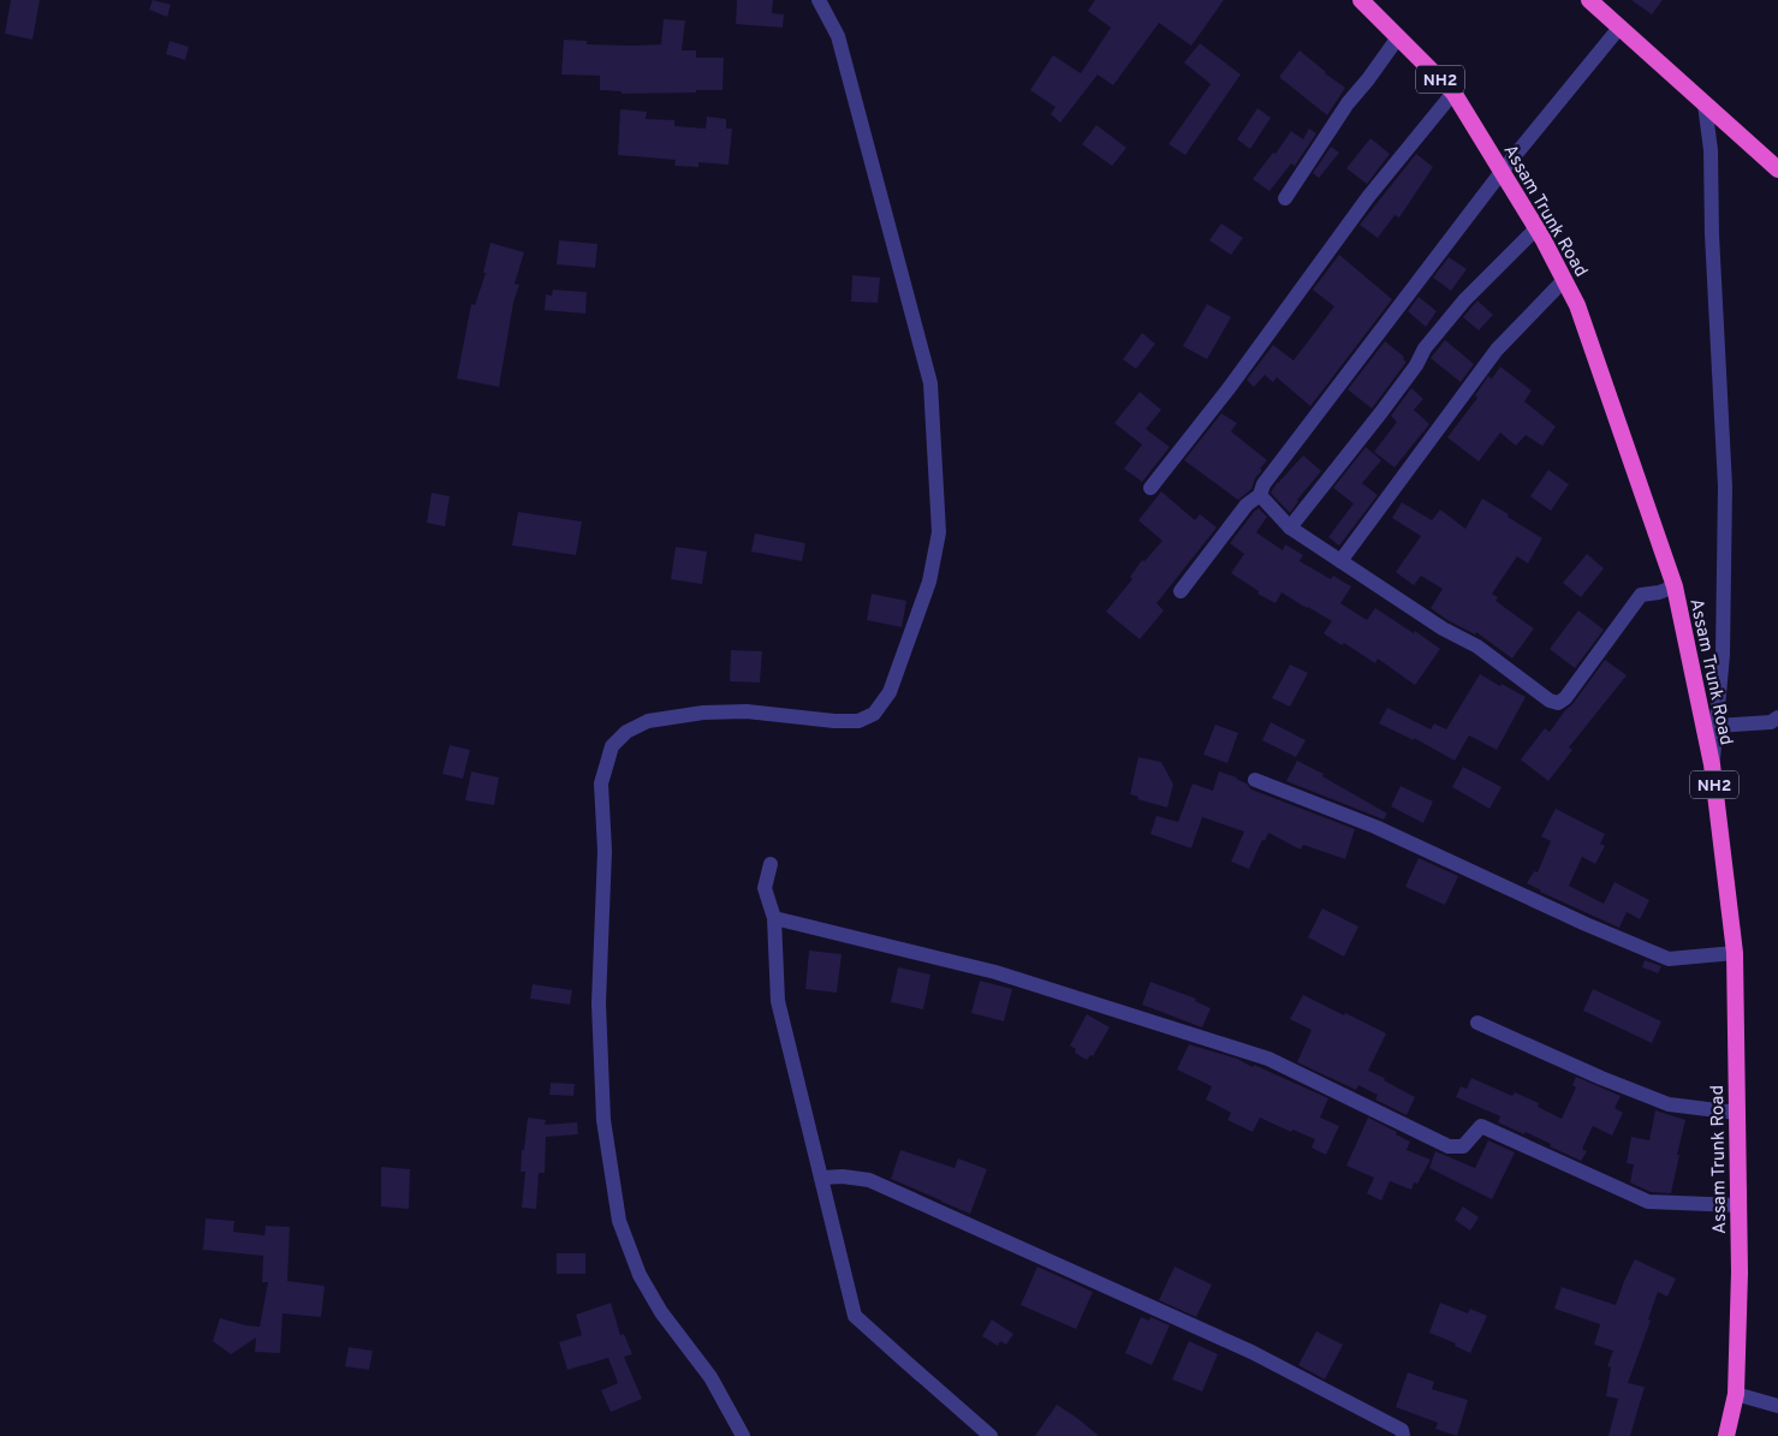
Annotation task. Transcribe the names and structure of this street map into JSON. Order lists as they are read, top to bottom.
{
  "streets": {
    "highway": ["NH2", "Assam Trunk Road"]
  }
}
